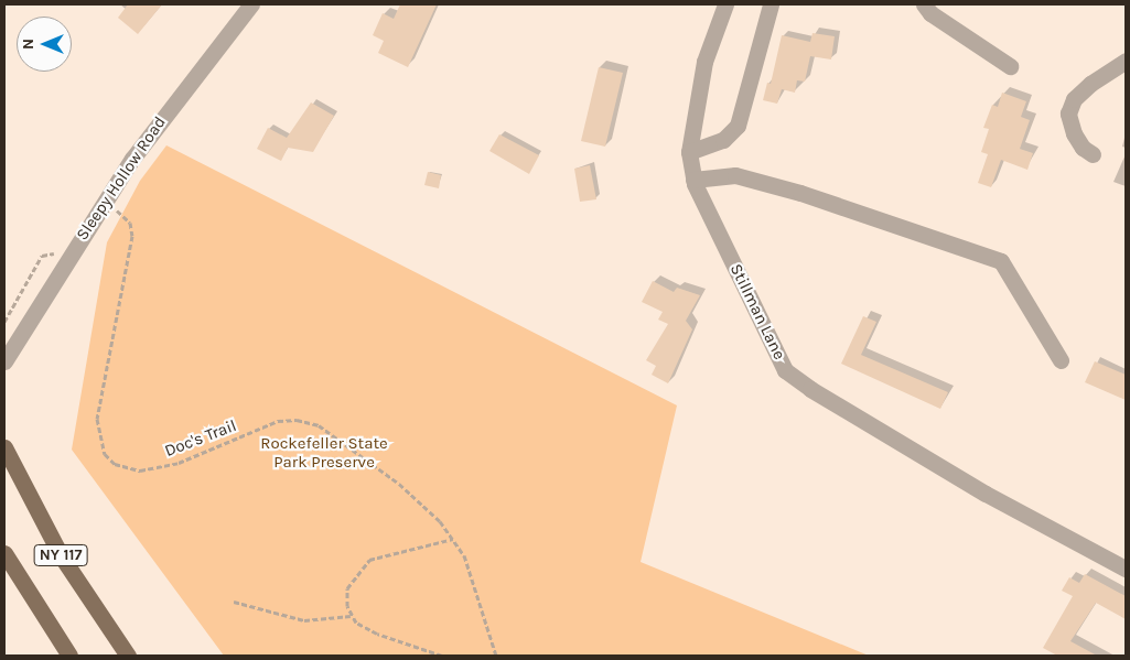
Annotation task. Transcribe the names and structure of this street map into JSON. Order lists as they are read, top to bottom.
{
  "streets": {
    "main road": ["NY 117"],
    "street": ["Sleepy Hollow Road", "Stillman Lane"],
    "path": ["Doc's Trail"]
  },
  "parks": ["Rockefeller State Park Preserve"],
  "north": "left"
}
